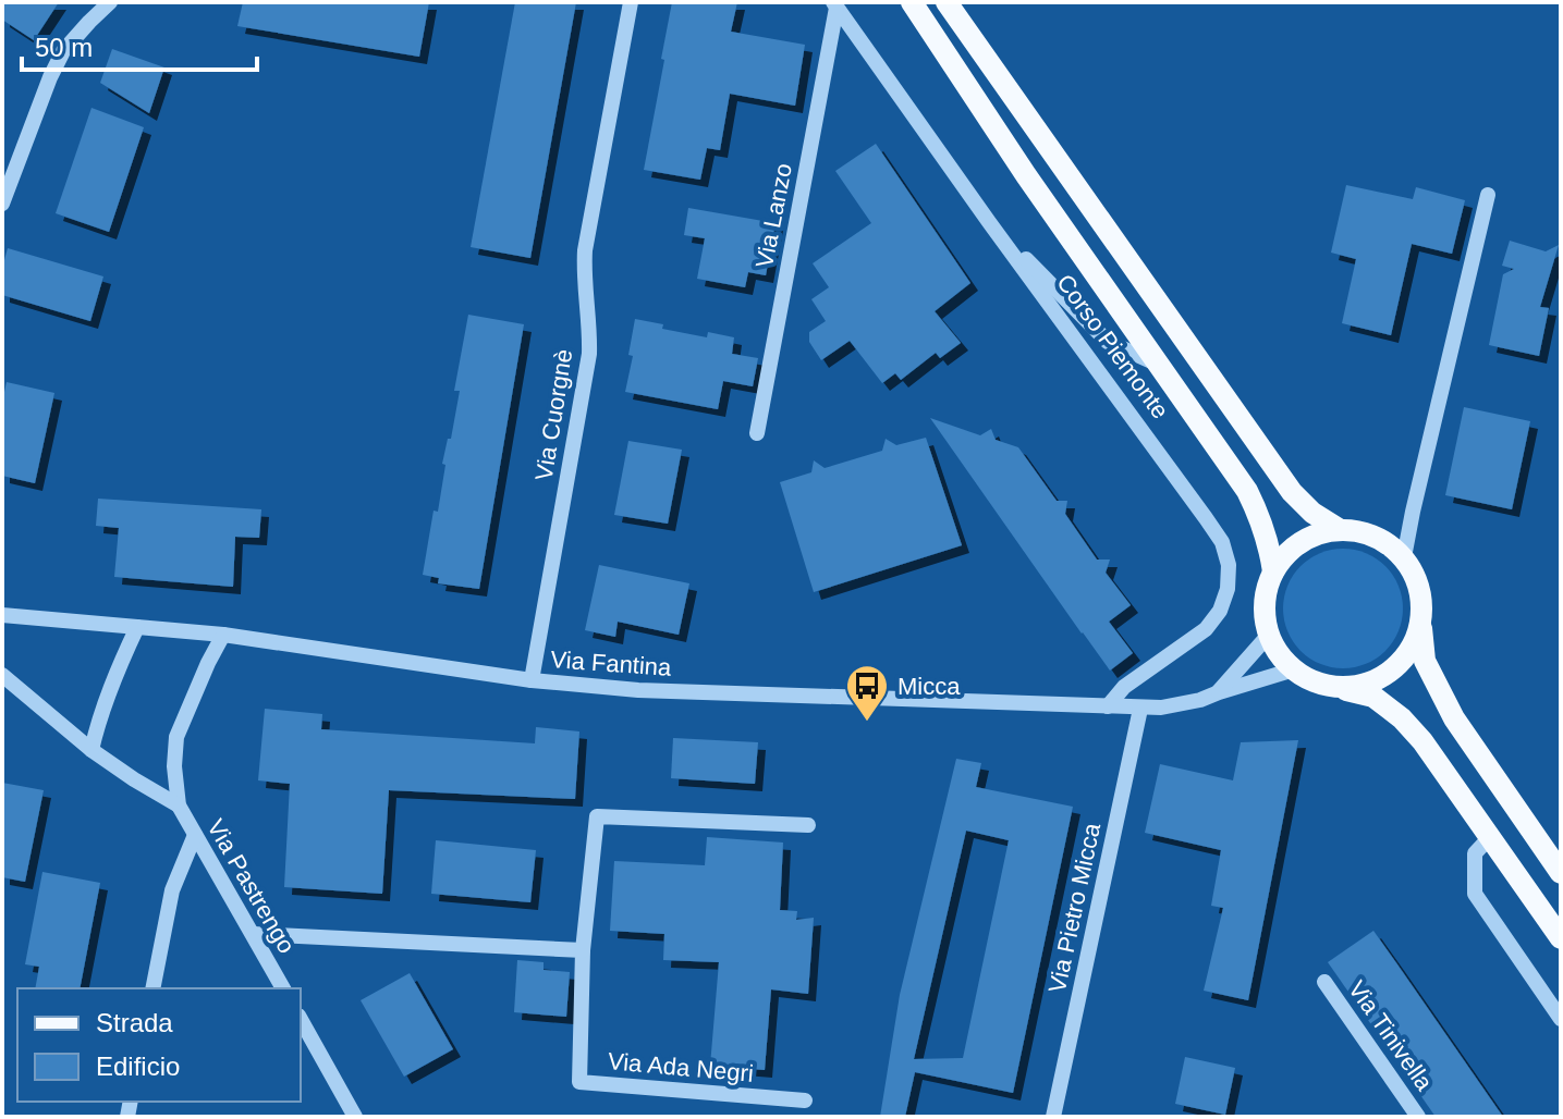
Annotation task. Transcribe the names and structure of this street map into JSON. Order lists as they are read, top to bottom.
{
  "streets": {
    "main road": ["Corso Piemonte"],
    "street": [
      "Via Lanzo",
      "Via Cuorgnè",
      "Via Fantina",
      "Via Pastrengo",
      "Via Pietro Micca",
      "Via Tinivella",
      "Via Ada Negri"
    ]
  },
  "crossings": [
    ["Via Lanzo", "Corso Piemonte"],
    ["Corso Piemonte", "Via Fantina"],
    ["Via Cuorgnè", "Via Fantina"],
    ["Via Fantina", "Via Pastrengo"],
    ["Via Fantina", "Via Pietro Micca"]
  ],
  "places": {
    "bus stop": ["Micca"]
  },
  "legend": ["Strada", "Edificio"],
  "scale_bar": "50 m"
}
